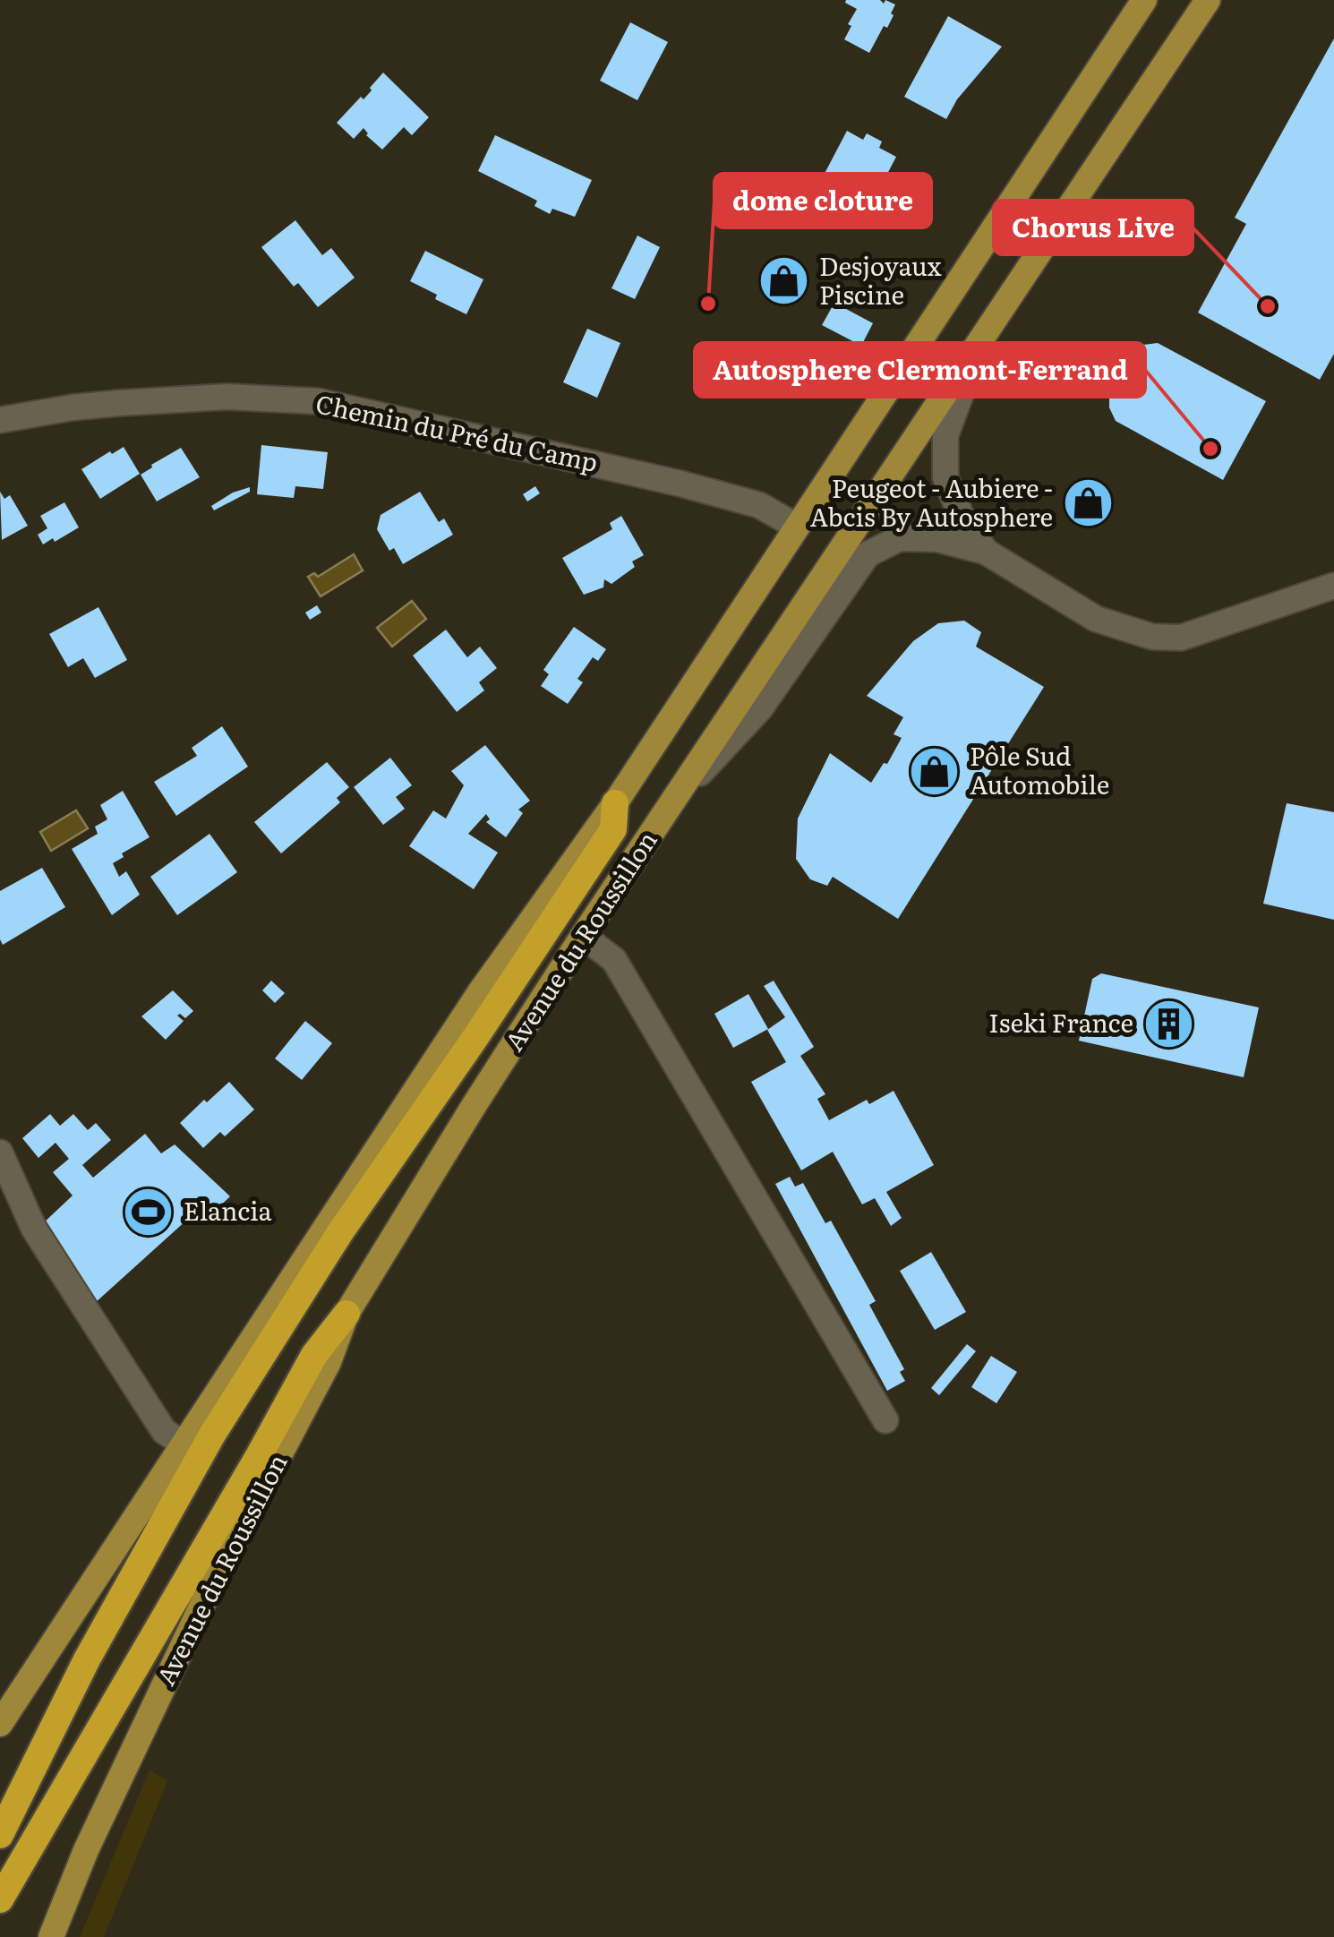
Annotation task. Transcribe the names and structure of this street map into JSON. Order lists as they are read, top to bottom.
{
  "streets": {
    "main road": ["Avenue du Roussillon"],
    "street": ["Chemin du Pré du Camp"]
  },
  "crossings": [
    ["Chemin du Pré du Camp", "Avenue du Roussillon"]
  ],
  "places": {
    "shop": ["Desjoyaux Piscine", "Peugeot - Aubiere - Abcis By Autosphere", "Pôle Sud Automobile"],
    "other": ["dome cloture", "Chorus Live", "Autosphere Clermont-Ferrand"],
    "building": ["Iseki France"],
    "sports": ["Elancia"]
  }
}
